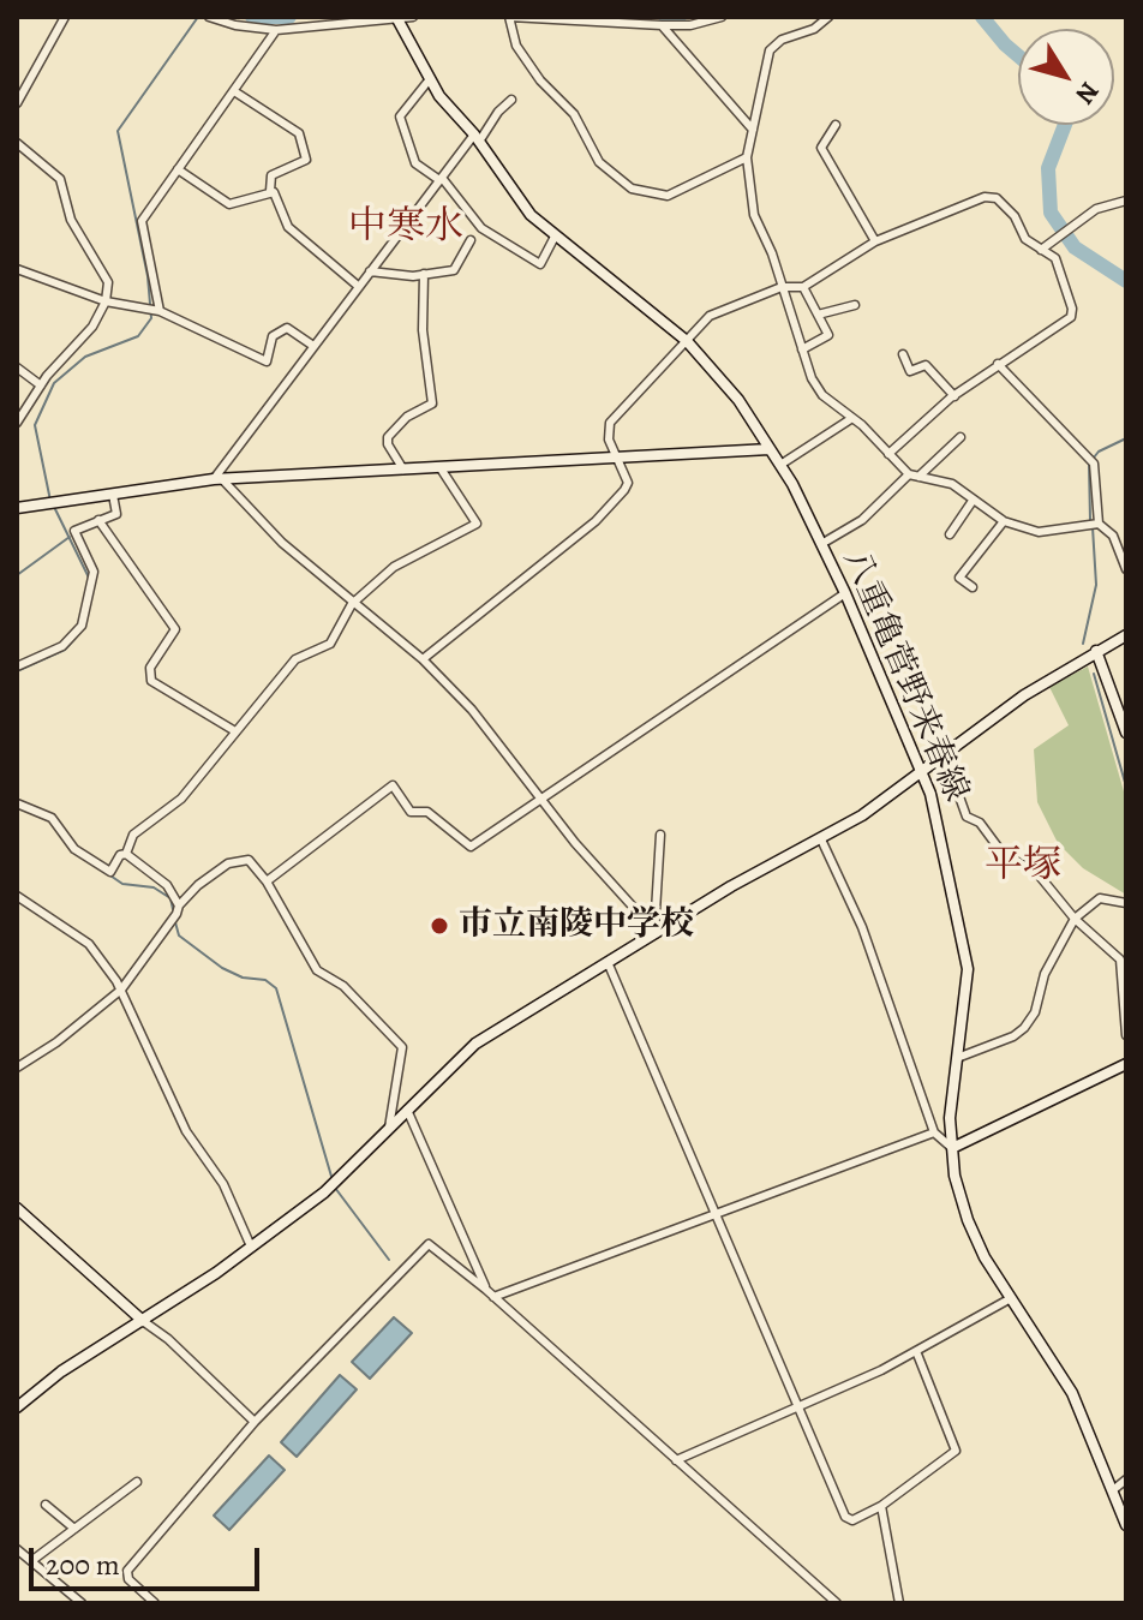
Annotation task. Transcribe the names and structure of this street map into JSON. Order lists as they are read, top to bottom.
{
  "streets": {
    "street": ["八重亀菅野来春線"]
  },
  "districts": ["中寒水", "平塚"],
  "places": ["市立南陵中学校"],
  "scale_bar": "200 m",
  "north": "bottom right"
}
